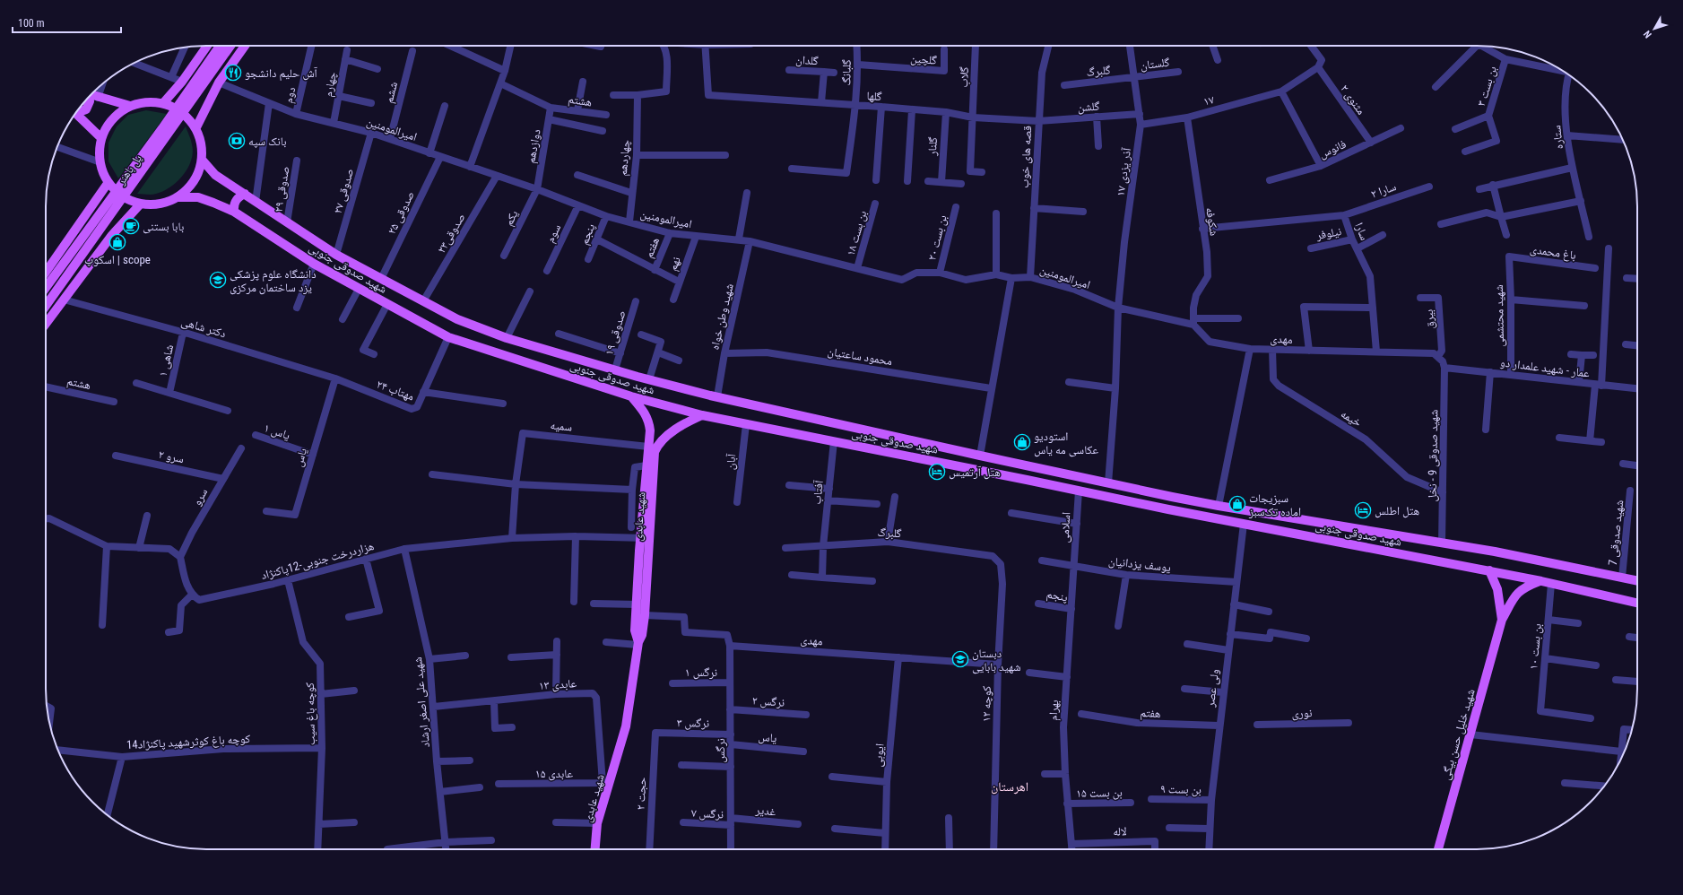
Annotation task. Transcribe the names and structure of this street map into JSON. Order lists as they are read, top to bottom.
{
  "streets": {
    "main road": [
      "پل باهنر",
      "شهید صدوقی جنوبی",
      "شهید عابدی",
      "شهید خلیل حسن بیگی"
    ],
    "street": [
      "گلچین",
      "گلدان",
      "گلستان",
      "گلبرگ",
      "گلبانگ",
      "گلاب",
      "چهارم",
      "بن بست ۳",
      "ششم",
      "دوم",
      "گلها",
      "مثنوی ۲",
      "هشتم",
      "۱۷",
      "گلشن",
      "امیرالمومنین",
      "ستاره",
      "دوازدهم",
      "گلنار",
      "فانوس",
      "قصه های خوب",
      "چهاردهم",
      "آذر یزدی ۱۷",
      "صدوقی ۲۹",
      "سارا ۲",
      "صدوقی ۲۷",
      "صدوقی ۲۵",
      "یکم",
      "شکوفه",
      "سارا",
      "صدوقی۲۳",
      "سوم",
      "بن بست ۱۸",
      "نیلوفر",
      "پنجم",
      "بن بست ۲۰",
      "هفتم",
      "باغ محمدی",
      "نهم",
      "شهید محتشمی",
      "شهید وطن خواه",
      "بیرق",
      "دکتر شاهی",
      "صدوقی ۱۹",
      "مهدی",
      "محمود ساعتیان",
      "شاهی ۱",
      "عمار - شهید علمدار دو",
      "مهتاب ۲۴",
      "خیمه",
      "سمیه",
      "یاس ۱",
      "شهید صدوقی 9 - نخل",
      "سرو ۲",
      "یاس",
      "آبان",
      "آفتاب",
      "سرو",
      "اسلامی",
      "شهید صدوقی 7",
      "هزاردرخت جنوبی-12پاکنژاد",
      "یوسف یزدانیان",
      "بن بست ۱۰",
      "نرگس ۱",
      "عابدی ۱۳",
      "ولی عصر",
      "نرگس ۲",
      "شهید علی اصغر ارشاد",
      "کوچه ۱۲",
      "بهرام",
      "نوری",
      "کوچه باغ سیب",
      "نرگس ۳",
      "کوچه باغ کوثرشهید پاکنژاد14",
      "نرگس",
      "ایوبی",
      "عابدی ۱۵",
      "بن بست ۹",
      "بن بست ۱۵",
      "حجت ۲",
      "غدیر",
      "نرگس ۷",
      "لاله"
    ]
  },
  "crossings": [
    ["گلچین", "گلبانگ"],
    ["گلدان", "گلها"],
    ["گلستان", "گلبرگ"],
    ["گلستان", "آذر یزدی ۱۷"],
    ["گلبرگ", "آذر یزدی ۱۷"],
    ["گلبرگ", "آفتاب"],
    ["گلبرگ", "کوچه ۱۲"],
    ["گلبانگ", "گلها"],
    ["گلاب", "گلها"],
    ["چهارم", "امیرالمومنین"],
    ["ششم", "امیرالمومنین"],
    ["دوم", "امیرالمومنین"],
    ["گلها", "گلشن"],
    ["گلها", "گلنار"],
    ["گلها", "قصه های خوب"],
    ["مثنوی ۲", "۱۷"],
    ["مثنوی ۲", "فانوس"],
    ["هشتم", "دوازدهم"],
    ["۱۷", "آذر یزدی ۱۷"],
    ["۱۷", "شکوفه"],
    ["گلشن", "قصه های خوب"],
    ["گلشن", "آذر یزدی ۱۷"],
    ["امیرالمومنین", "دوازدهم"],
    ["امیرالمومنین", "قصه های خوب"],
    ["امیرالمومنین", "چهاردهم"],
    ["امیرالمومنین", "آذر یزدی ۱۷"],
    ["امیرالمومنین", "صدوقی ۲۷"],
    ["امیرالمومنین", "صدوقی ۲۵"],
    ["امیرالمومنین", "یکم"],
    ["امیرالمومنین", "صدوقی۲۳"],
    ["امیرالمومنین", "سوم"],
    ["امیرالمومنین", "بن بست ۱۸"],
    ["امیرالمومنین", "پنجم"],
    ["امیرالمومنین", "بن بست ۲۰"],
    ["امیرالمومنین", "هفتم"],
    ["امیرالمومنین", "نهم"],
    ["امیرالمومنین", "شهید وطن خواه"],
    ["دوازدهم", "یکم"],
    ["آذر یزدی ۱۷", "شهید صدوقی جنوبی"],
    ["صدوقی ۲۹", "شهید صدوقی جنوبی"],
    ["سارا ۲", "سارا"],
    ["صدوقی ۲۷", "شهید صدوقی جنوبی"],
    ["صدوقی ۲۵", "شهید صدوقی جنوبی"],
    ["شکوفه", "سارا"],
    ["شکوفه", "مهدی"],
    ["سارا", "نیلوفر"],
    ["سارا", "مهدی"],
    ["صدوقی۲۳", "شهید صدوقی جنوبی"],
    ["پنجم", "بهرام"],
    ["هفتم", "ولی عصر"],
    ["باغ محمدی", "شهید محتشمی"],
    ["شهید صدوقی جنوبی", "شهید وطن خواه"],
    ["شهید صدوقی جنوبی", "صدوقی ۱۹"],
    ["شهید صدوقی جنوبی", "مهتاب ۲۴"],
    ["شهید صدوقی جنوبی", "شهید صدوقی 9 - نخل"],
    ["شهید صدوقی جنوبی", "آبان"],
    ["شهید صدوقی جنوبی", "آفتاب"],
    ["شهید صدوقی جنوبی", "شهید عابدی"],
    ["شهید صدوقی جنوبی", "اسلامی"],
    ["شهید صدوقی جنوبی", "شهید صدوقی 7"],
    ["شهید صدوقی جنوبی", "بن بست ۱۰"],
    ["شهید صدوقی جنوبی", "ولی عصر"],
    ["شهید محتشمی", "عمار - شهید علمدار دو"],
    ["شهید وطن خواه", "محمود ساعتیان"],
    ["بیرق", "مهدی"],
    ["دکتر شاهی", "شاهی ۱"],
    ["دکتر شاهی", "مهتاب ۲۴"],
    ["دکتر شاهی", "یاس"],
    ["مهدی", "خیمه"],
    ["مهدی", "کوچه ۱۲"],
    ["مهدی", "نرگس"],
    ["مهدی", "ایوبی"],
    ["عمار - شهید علمدار دو", "شهید صدوقی 9 - نخل"],
    ["مهتاب ۲۴", "یاس"],
    ["خیمه", "شهید صدوقی 9 - نخل"],
    ["سمیه", "شهید عابدی"],
    ["یاس ۱", "یاس"],
    ["سرو ۲", "سرو"],
    ["یاس", "نرگس"],
    ["شهید عابدی", "هزاردرخت جنوبی-12پاکنژاد"],
    ["شهید عابدی", "عابدی ۱۳"],
    ["شهید عابدی", "عابدی ۱۵"],
    ["اسلامی", "یوسف یزدانیان"],
    ["اسلامی", "بهرام"],
    ["هزاردرخت جنوبی-12پاکنژاد", "شهید علی اصغر ارشاد"],
    ["هزاردرخت جنوبی-12پاکنژاد", "کوچه باغ سیب"],
    ["یوسف یزدانیان", "ولی عصر"],
    ["یوسف یزدانیان", "بهرام"],
    ["نرگس ۱", "نرگس"],
    ["عابدی ۱۳", "شهید علی اصغر ارشاد"],
    ["عابدی ۱۳", "عابدی ۱۵"],
    ["ولی عصر", "بن بست ۹"],
    ["نرگس ۲", "نرگس"],
    ["بهرام", "بن بست ۱۵"],
    ["بهرام", "لاله"],
    ["کوچه باغ سیب", "کوچه باغ کوثرشهید پاکنژاد14"],
    ["نرگس ۳", "نرگس"],
    ["نرگس ۳", "حجت ۲"],
    ["نرگس", "غدیر"],
    ["نرگس", "نرگس ۷"],
    ["غدیر", "نرگس ۷"]
  ],
  "districts": ["اهرستان"],
  "places": {
    "restaurant": ["آش حلیم دانشجو"],
    "bank": ["بانک سپه"],
    "cafe": ["بابا بستنی"],
    "shop": ["اسکوپ | scope", "استودیو عکاسی مه یاس", "سبزیجات اماده تک‌سبز"],
    "school or university": ["دانشگاه علوم پزشکی یزد ساختمان مرکزی", "دبستان شهید بابایی"],
    "hotel": ["هتل آرتمیس", "هتل اطلس"]
  },
  "scale_bar": "100 m",
  "north": "bottom left"
}
